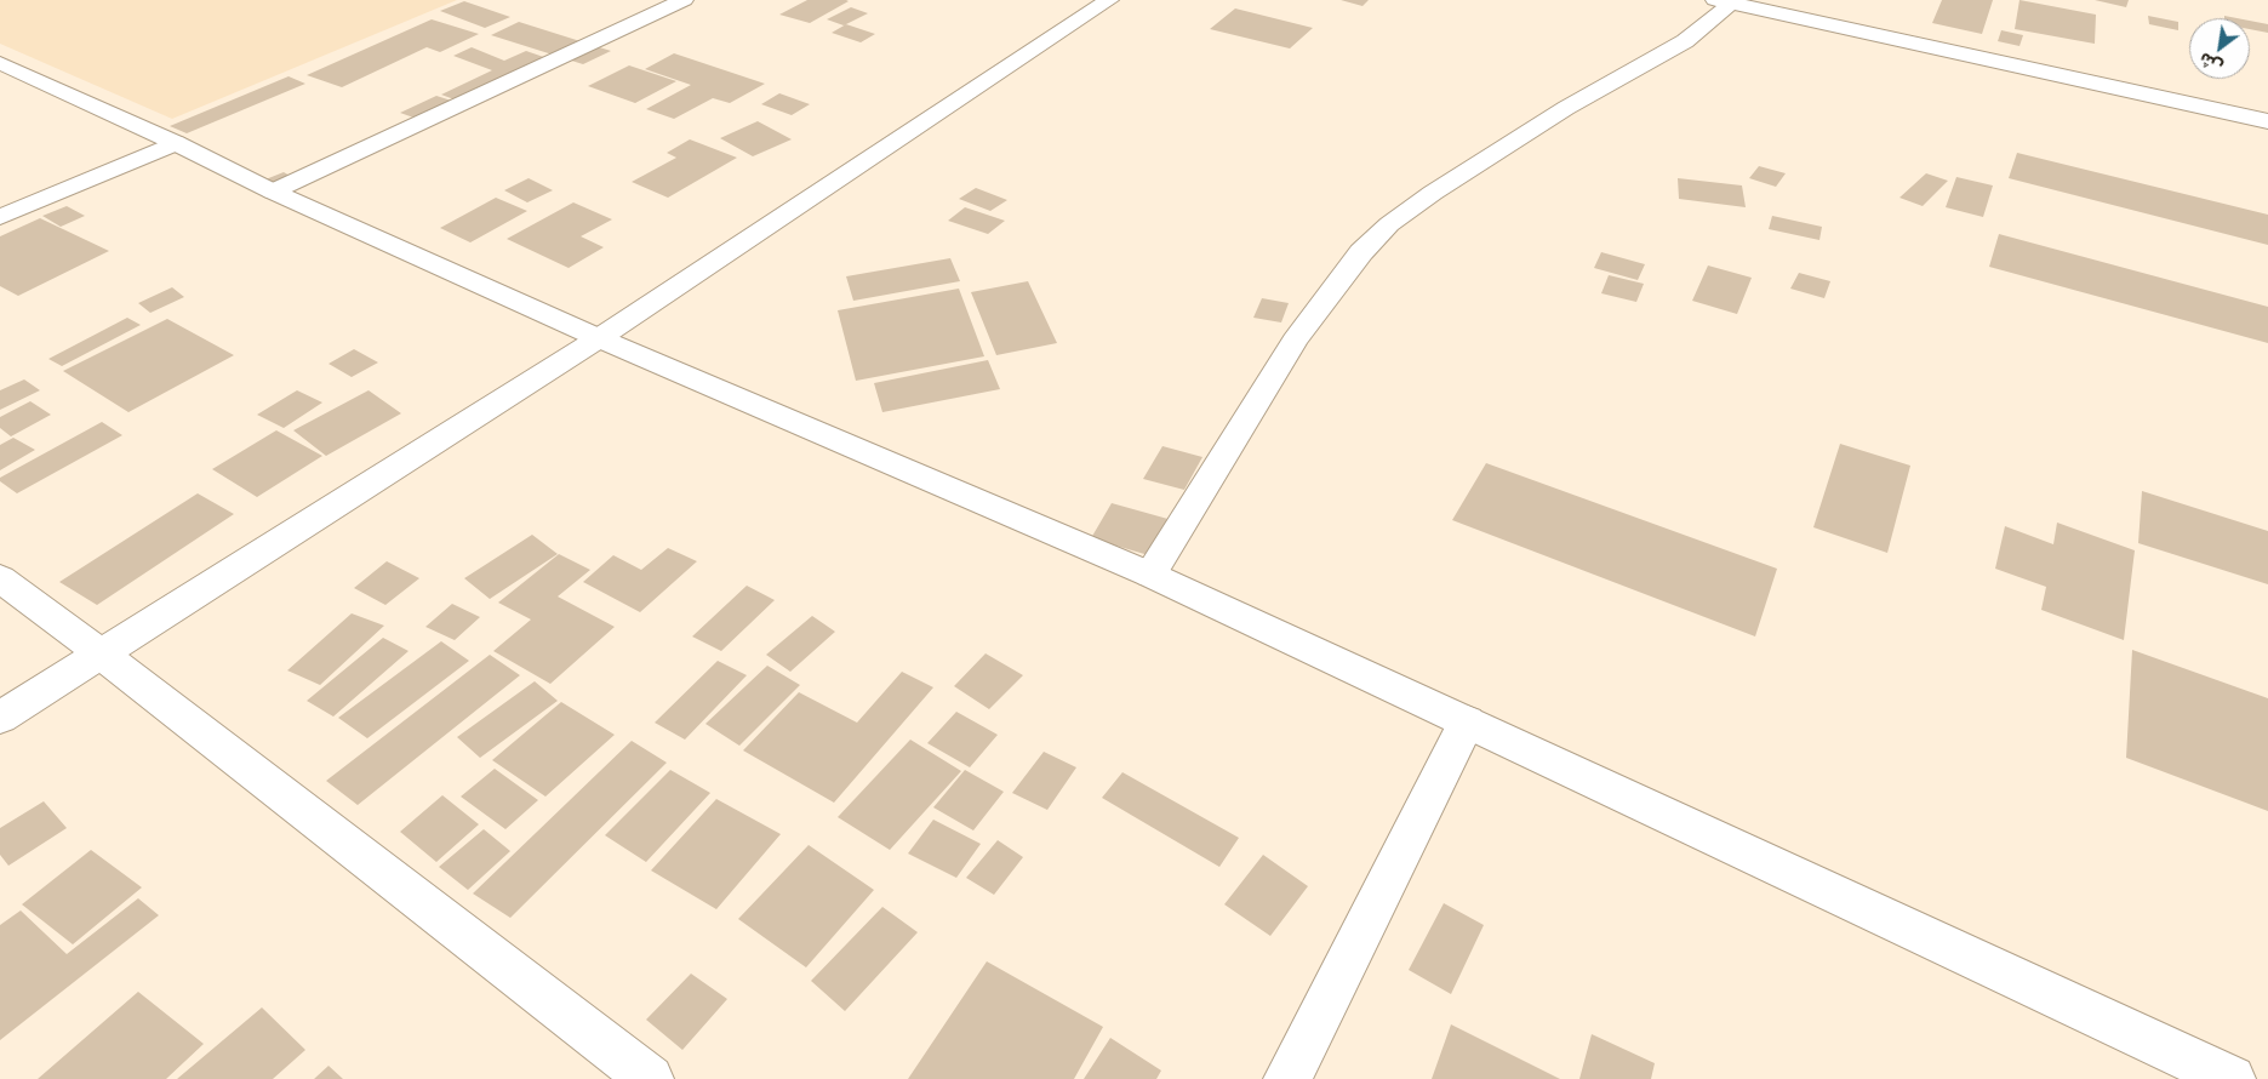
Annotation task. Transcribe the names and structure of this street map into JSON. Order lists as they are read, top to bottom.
{
  "north": "bottom left"
}
